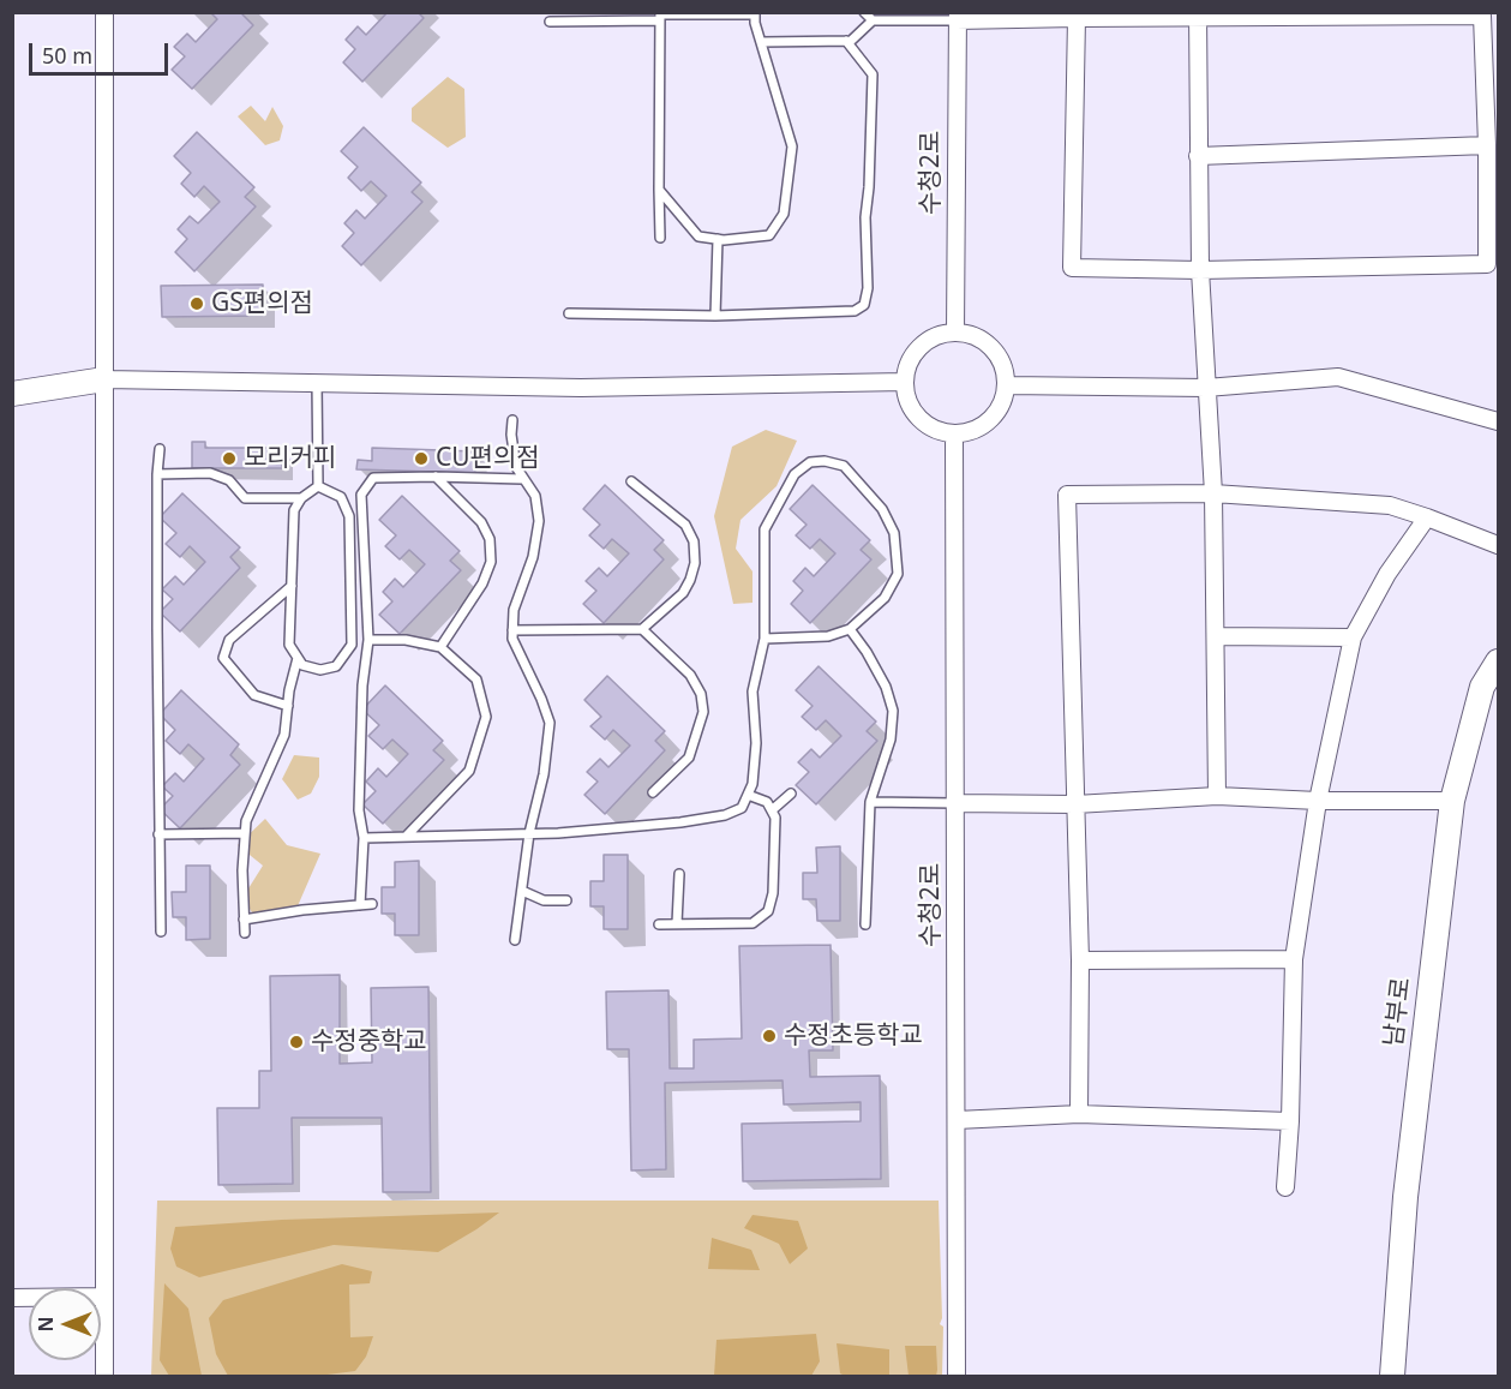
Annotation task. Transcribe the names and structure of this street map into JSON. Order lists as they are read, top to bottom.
{
  "streets": {
    "main road": ["남부로"],
    "street": ["수청2로"]
  },
  "places": [
    "GS편의점",
    "모리커피",
    "CU편의점",
    "수정초등학교",
    "수정중학교"
  ],
  "scale_bar": "50 m",
  "north": "left"
}
